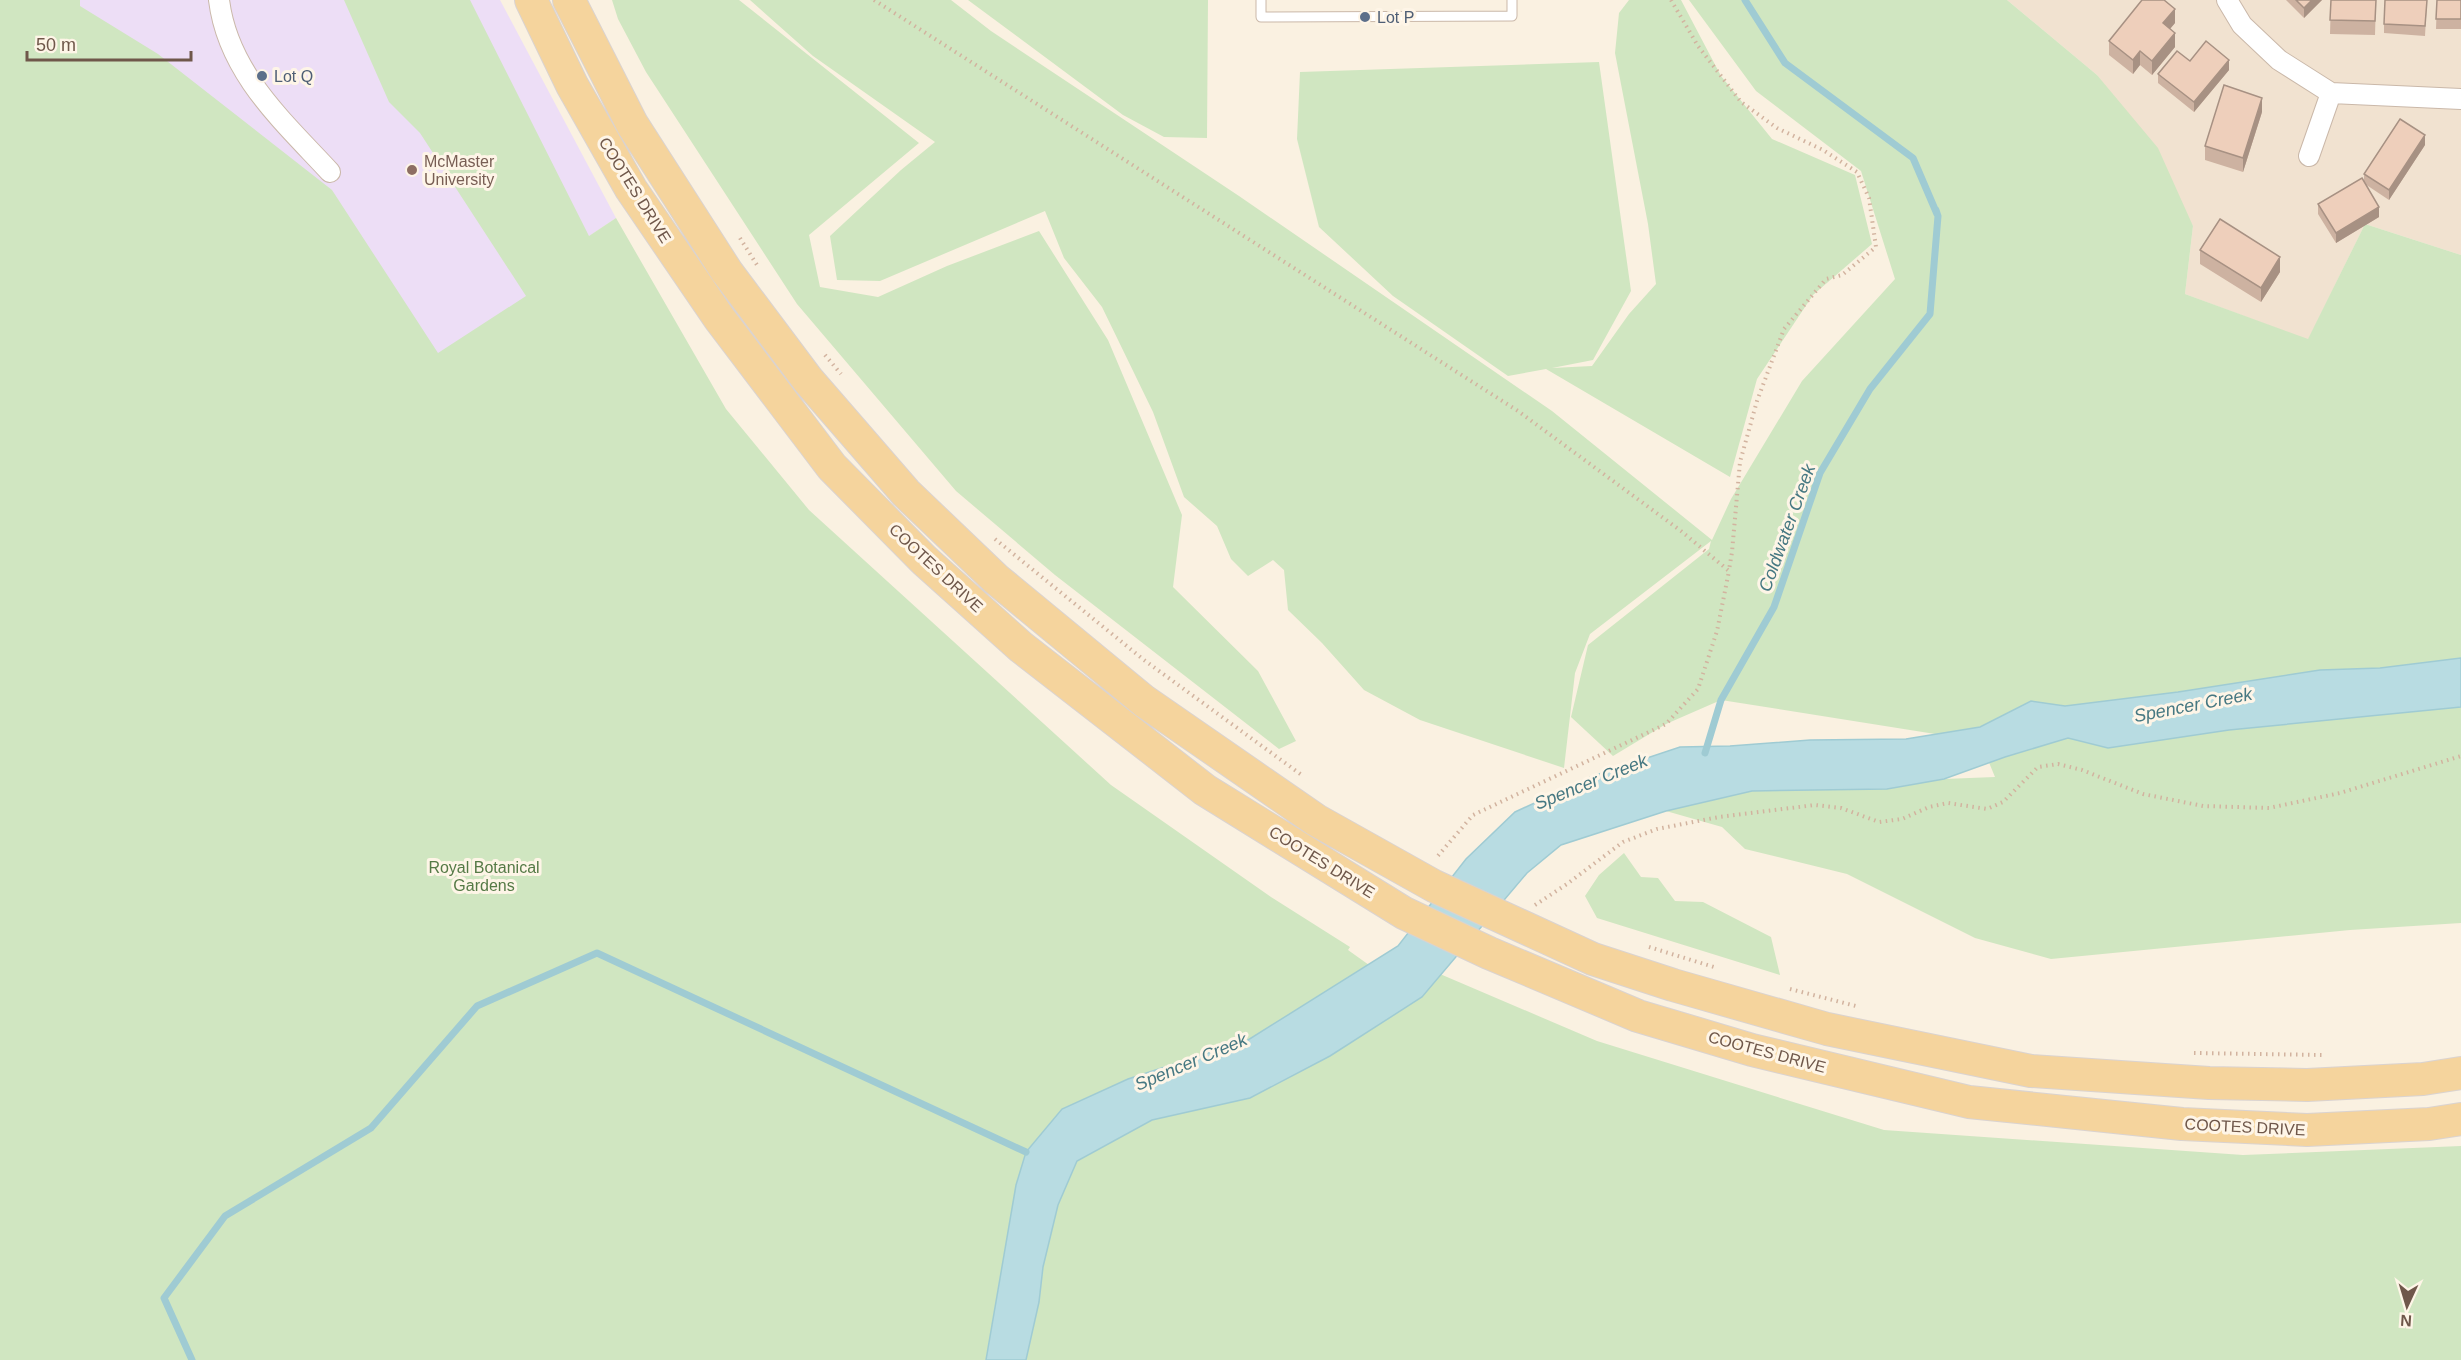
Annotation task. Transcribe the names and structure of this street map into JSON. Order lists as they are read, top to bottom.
{
  "streets": {
    "main road": ["COOTES DRIVE"]
  },
  "water": ["Coldwater Creek", "Spencer Creek"],
  "parks": ["Royal Botanical Gardens"],
  "places": ["Lot P", "Lot Q", "McMaster University"],
  "scale_bar": "50 m",
  "north": "bottom"
}
